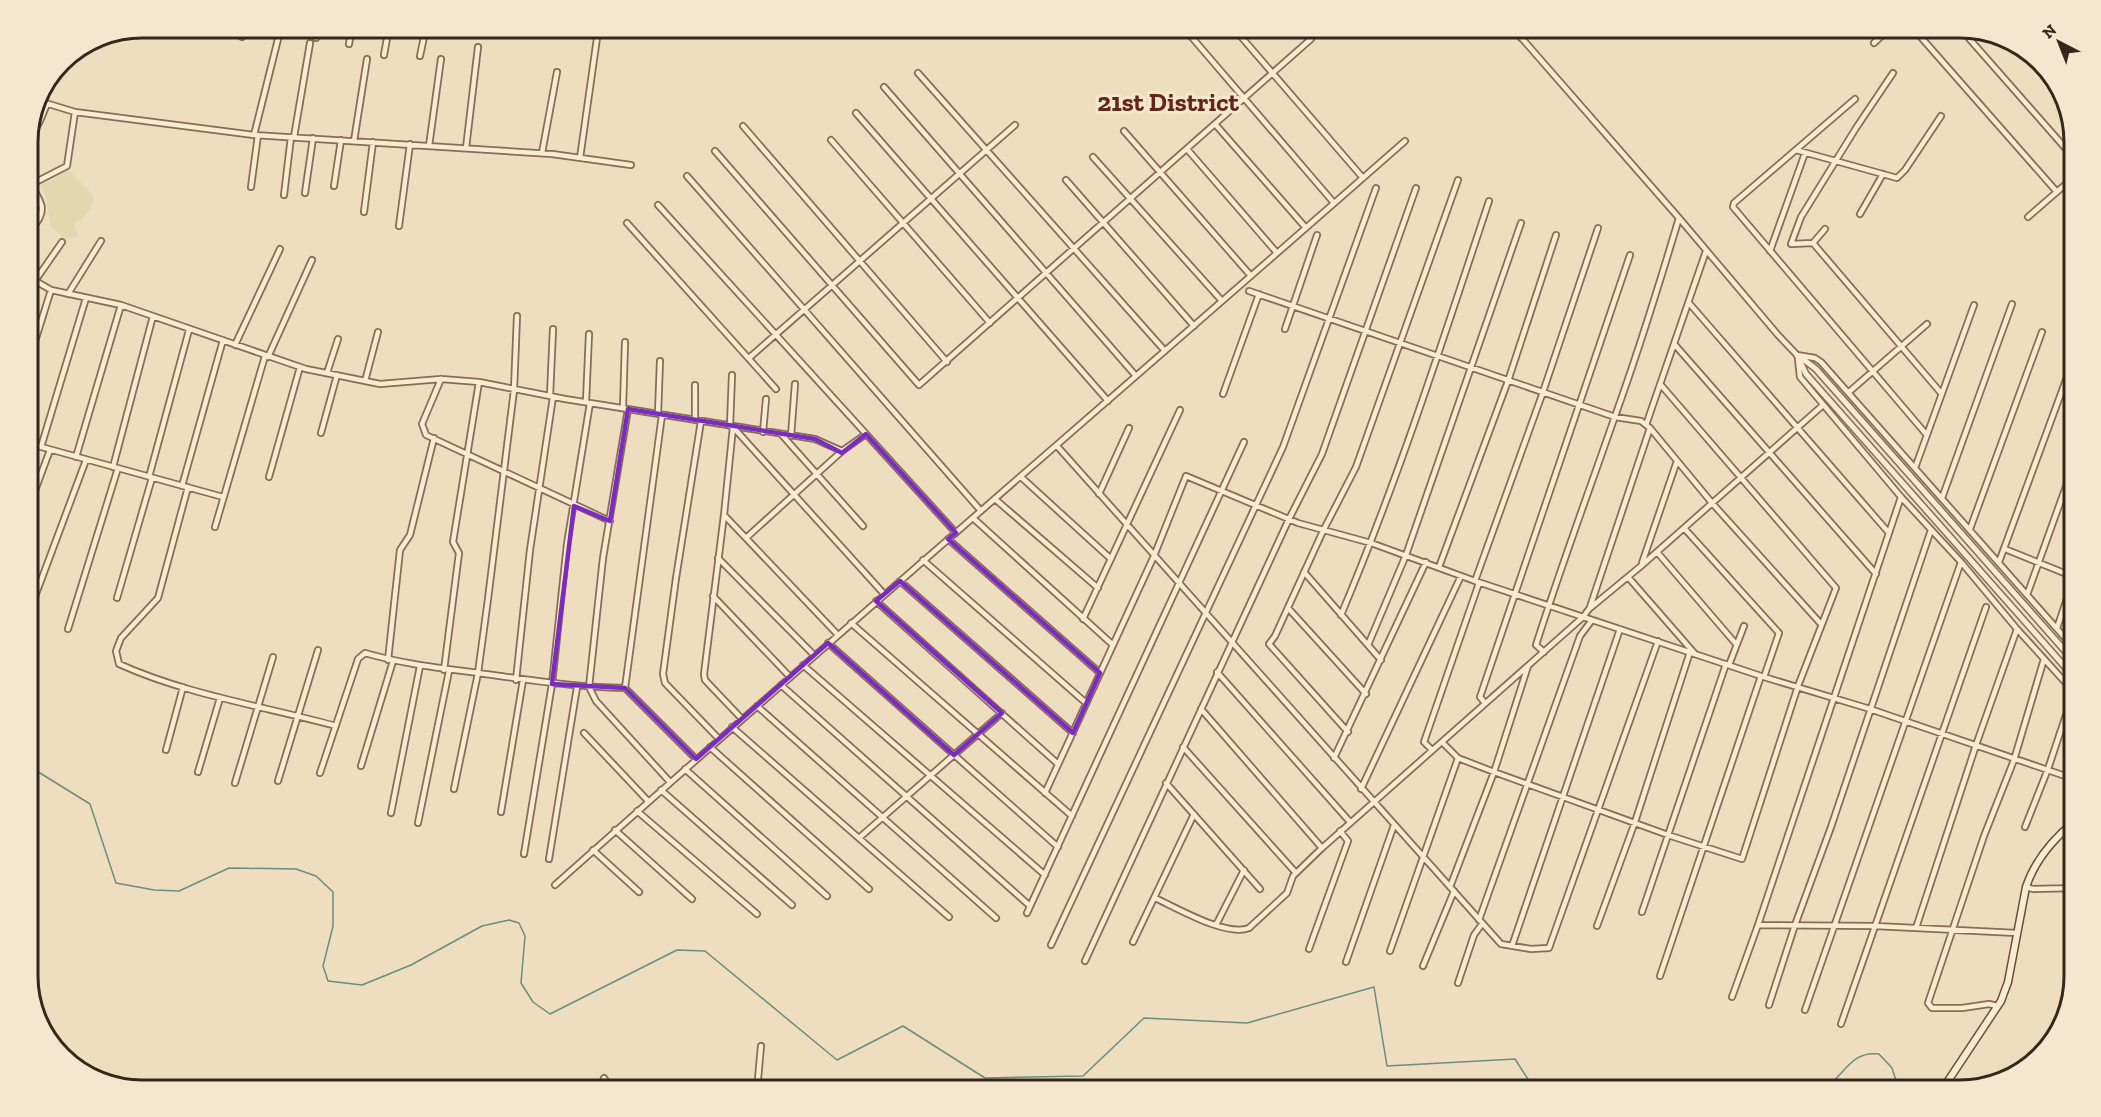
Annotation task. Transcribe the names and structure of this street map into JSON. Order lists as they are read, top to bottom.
{
  "districts": ["21st District"],
  "north": "top left"
}
